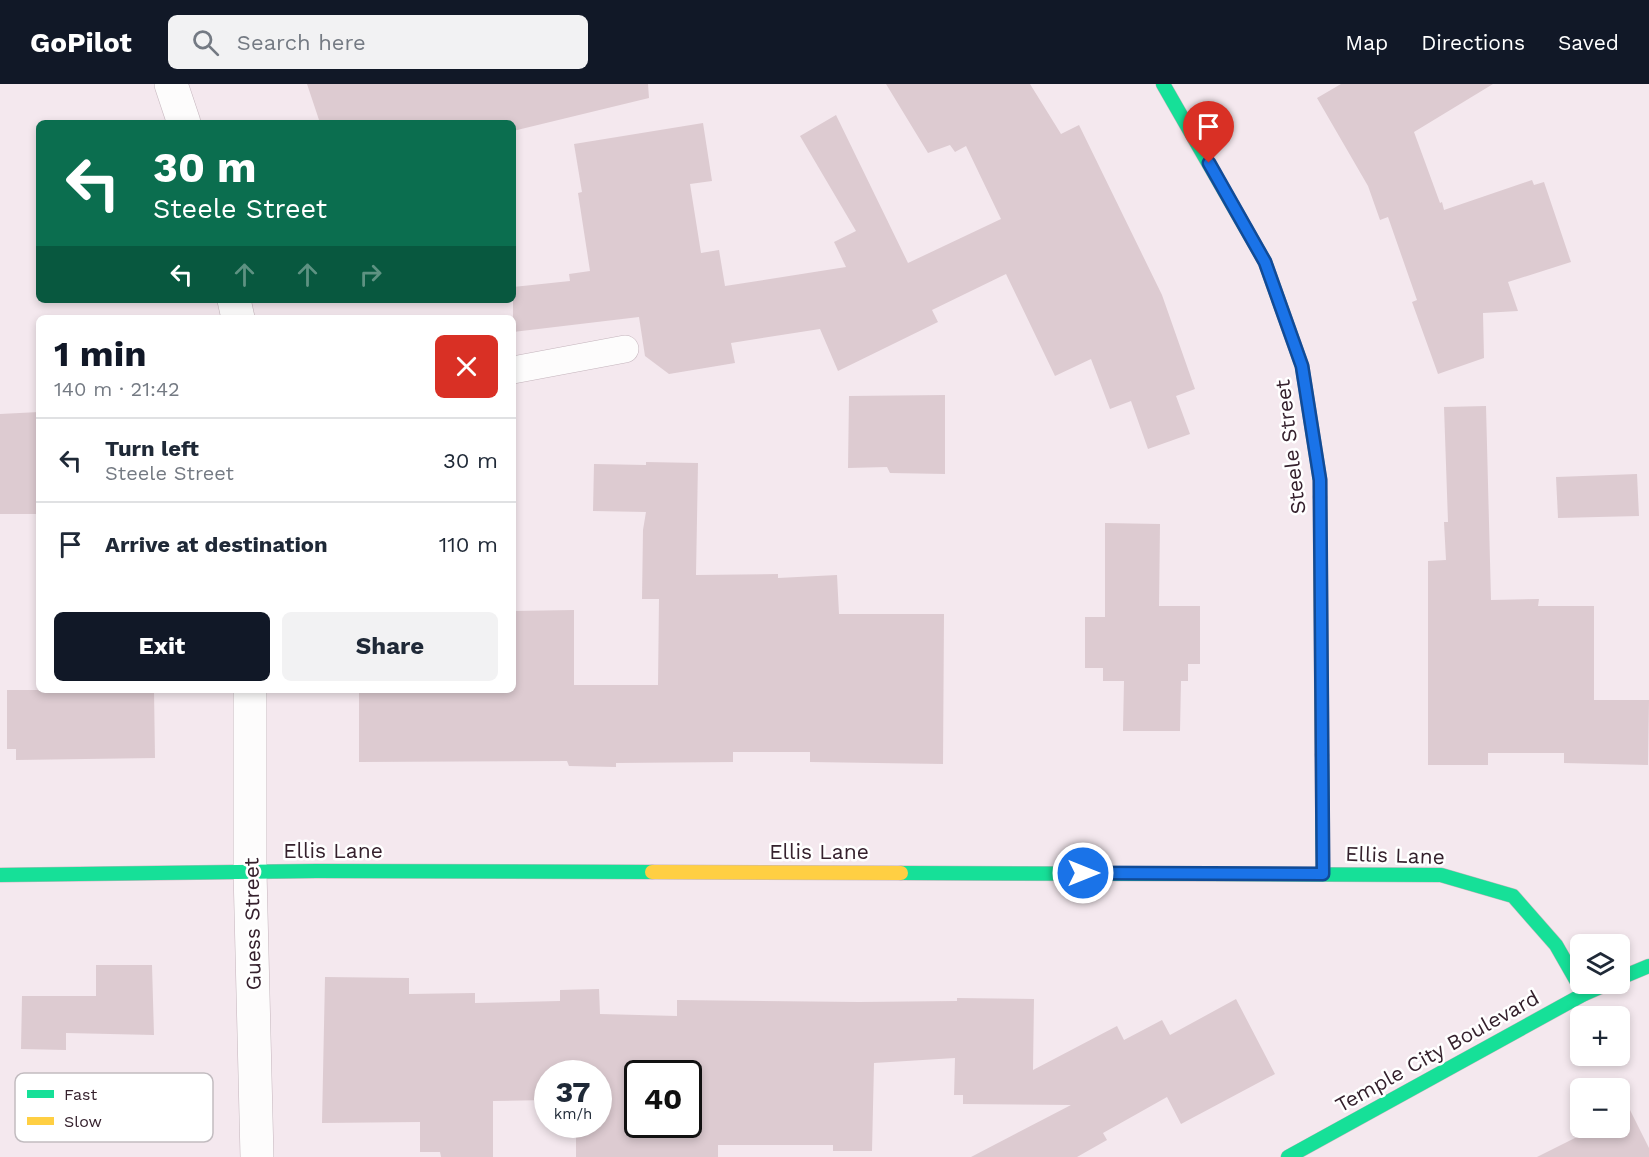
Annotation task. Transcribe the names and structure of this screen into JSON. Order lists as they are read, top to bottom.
{
  "streets": {
    "street": [
      "Steele Street",
      "Ellis Lane",
      "Guess Street",
      "Temple City Boulevard"
    ]
  },
  "crossings": [
    ["Steele Street", "Ellis Lane"],
    ["Ellis Lane", "Guess Street"]
  ],
  "legend": ["Fast", "Slow"],
  "page": {
    "header": "GoPilot",
    "search": "Search here",
    "nav": ["Map", "Directions", "Saved"],
    "turn": ["30 m", "Steele Street"],
    "heading": ["1 min", "140 m · 21:42"],
    "list": [
      {
        "name": "Turn left",
        "note": "Steele Street",
        "value": "30 m"
      },
      {
        "name": "Arrive at destination",
        "value": "110 m"
      }
    ],
    "buttons": ["Exit", "Share"],
    "map_buttons": ["+", "−"],
    "speed": "37 km/h",
    "limit": "40"
  }
}
